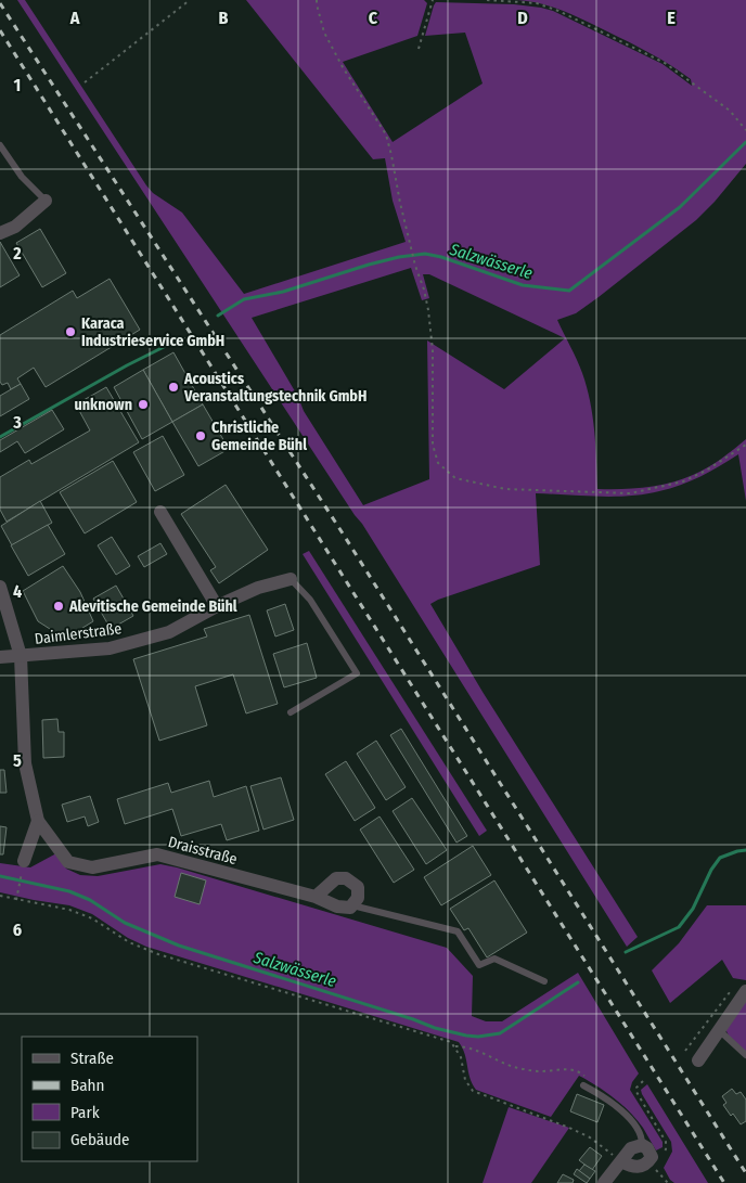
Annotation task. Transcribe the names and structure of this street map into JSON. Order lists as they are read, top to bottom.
{
  "streets": {
    "street": ["Daimlerstraße", "Draisstraße"]
  },
  "crossings": [
    ["Daimlerstraße", "Draisstraße"]
  ],
  "water": ["Salzwässerle"],
  "places": [
    "Karaca Industrieservice GmbH",
    "Acoustics Veranstaltungstechnik GmbH",
    "unknown",
    "Christliche Gemeinde Bühl",
    "Alevitische Gemeinde Bühl"
  ],
  "legend": [
    "Straße",
    "Bahn",
    "Park",
    "Gebäude"
  ],
  "grid": {
    "columns": [
      "A",
      "B",
      "C",
      "D",
      "E"
    ],
    "rows": [
      "1",
      "2",
      "3",
      "4",
      "5",
      "6"
    ]
  }
}
